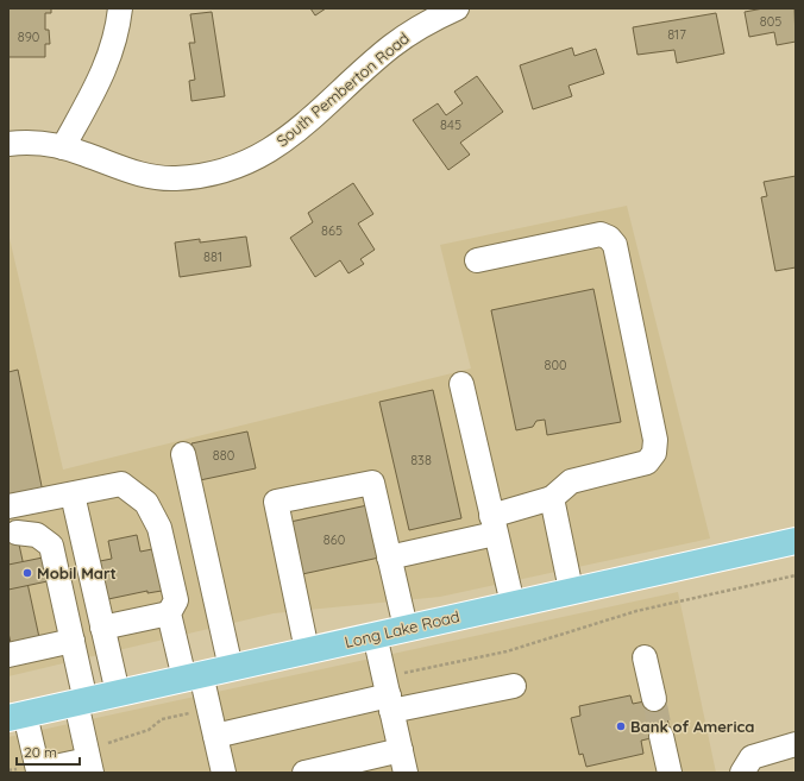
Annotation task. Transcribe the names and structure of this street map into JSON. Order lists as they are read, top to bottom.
{
  "streets": {
    "main road": ["Long Lake Road"],
    "street": ["South Pemberton Road"]
  },
  "places": ["Mobil Mart", "Bank of America"],
  "house_numbers": [
    "805",
    "817",
    "890",
    "845",
    "865",
    "881",
    "800",
    "880",
    "838",
    "860"
  ],
  "scale_bar": "20 m"
}
